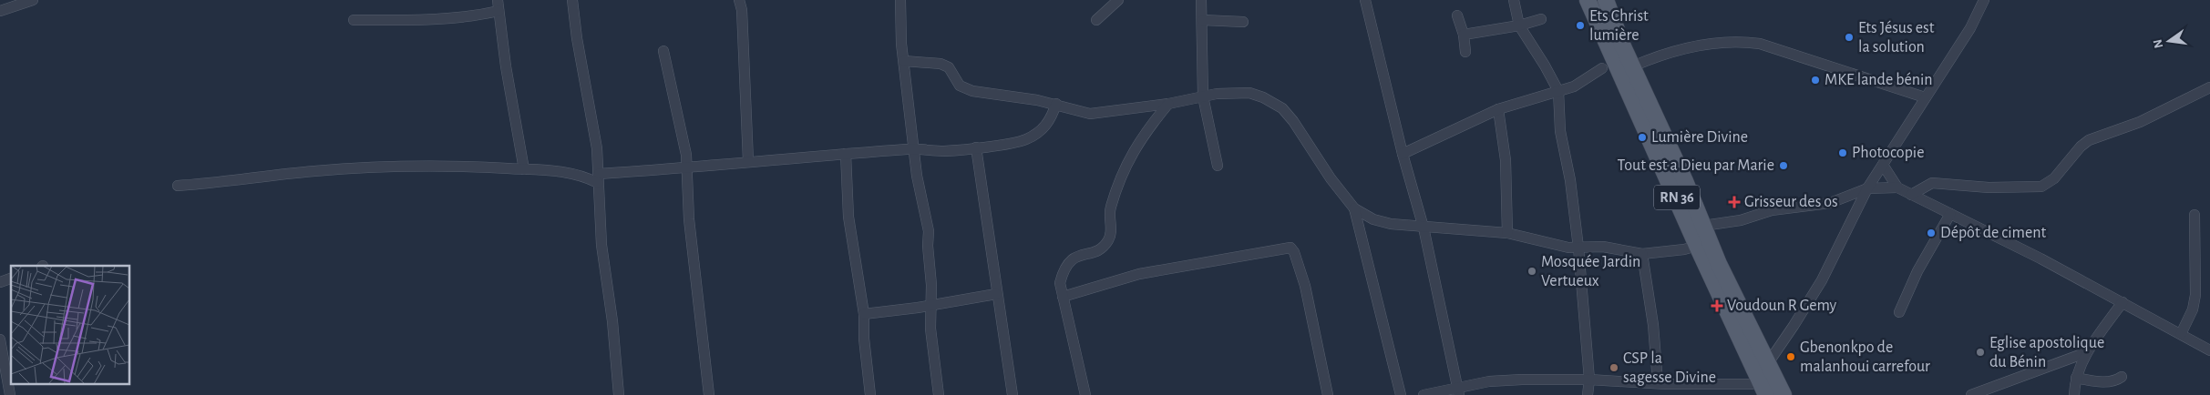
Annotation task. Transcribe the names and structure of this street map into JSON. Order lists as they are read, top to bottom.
{
  "streets": {
    "main road": ["RN 36"]
  },
  "places": {
    "other": [
      "Ets Christ lumière",
      "Ets Jésus est la solution",
      "MKE lande bénin",
      "Lumière Divine",
      "Photocopie",
      "Tout est a Dieu par Marie",
      "Dépôt de ciment",
      "Mosquée Jardin Vertueux",
      "Eglise apostolique du Bénin",
      "Gbenonkpo de malanhoui carrefour",
      "CSP la sagesse Divine"
    ],
    "health": ["Grisseur des os", "Voudoun R Gemy"]
  },
  "north": "left"
}
